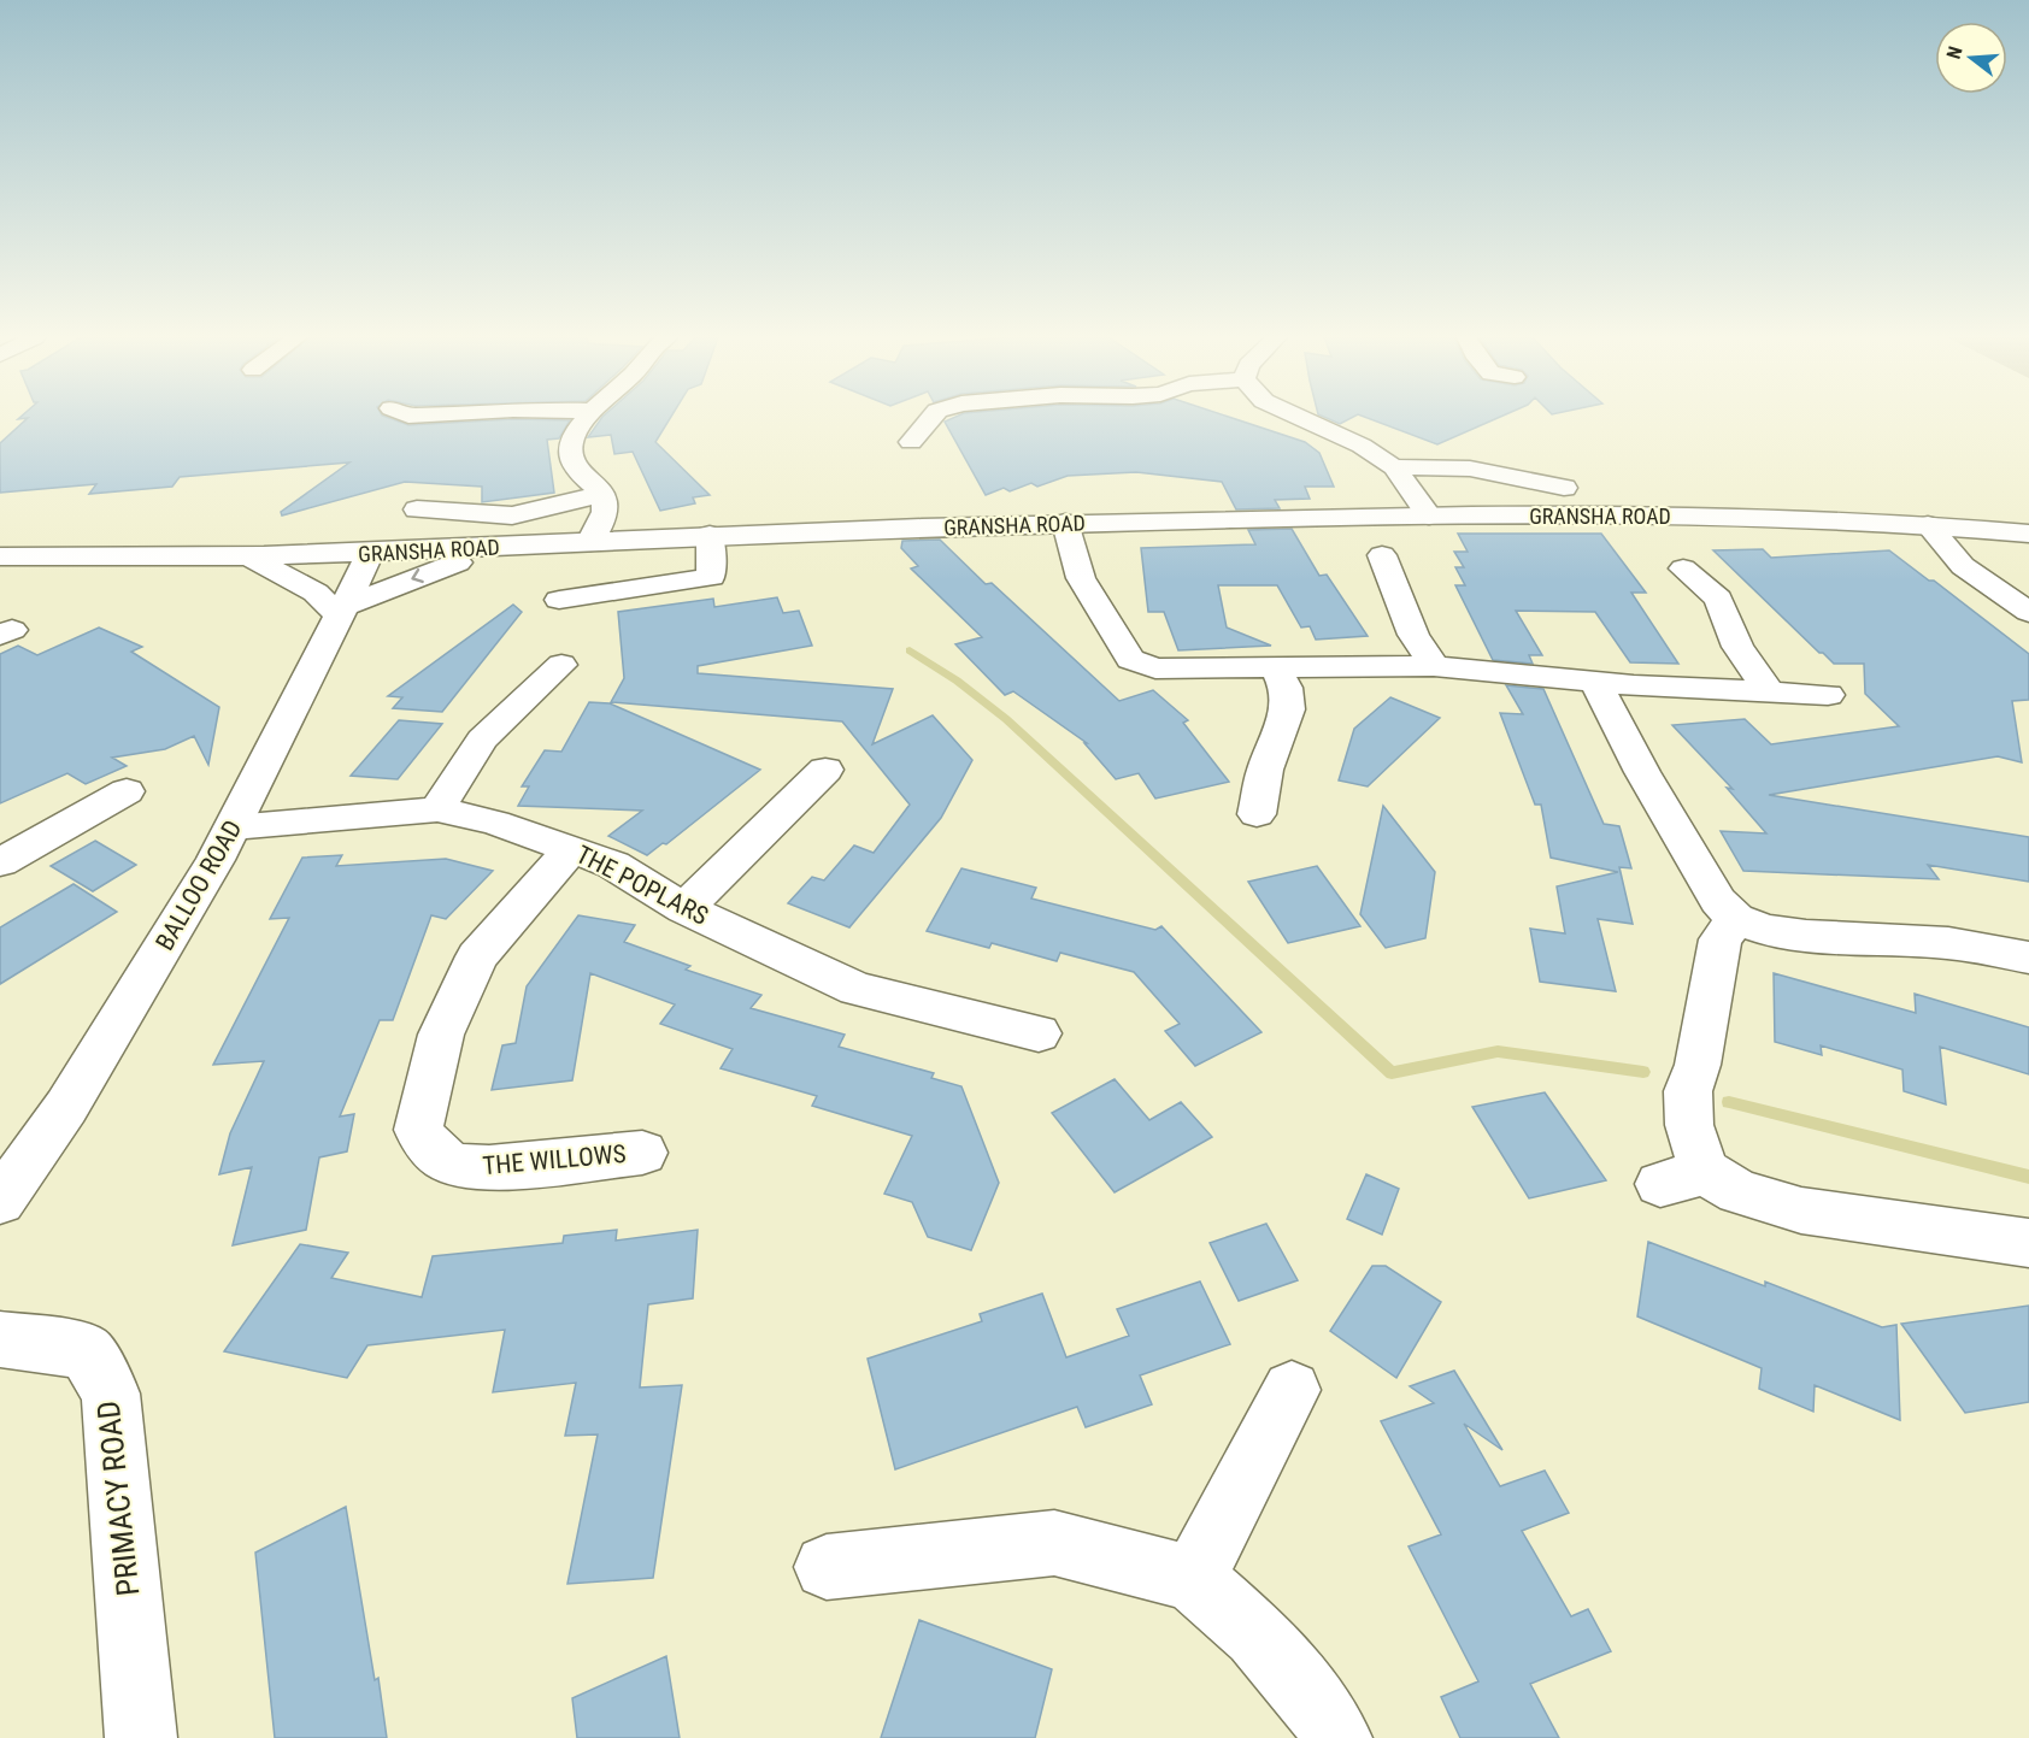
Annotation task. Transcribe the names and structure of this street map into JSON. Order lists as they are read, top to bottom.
{
  "streets": {
    "street": [
      "GRANSHA ROAD",
      "BALLOO ROAD",
      "THE POPLARS",
      "THE WILLOWS",
      "PRIMACY ROAD"
    ]
  },
  "crossings": [
    ["GRANSHA ROAD", "BALLOO ROAD"],
    ["BALLOO ROAD", "THE POPLARS"],
    ["THE POPLARS", "THE WILLOWS"]
  ],
  "north": "left"
}
